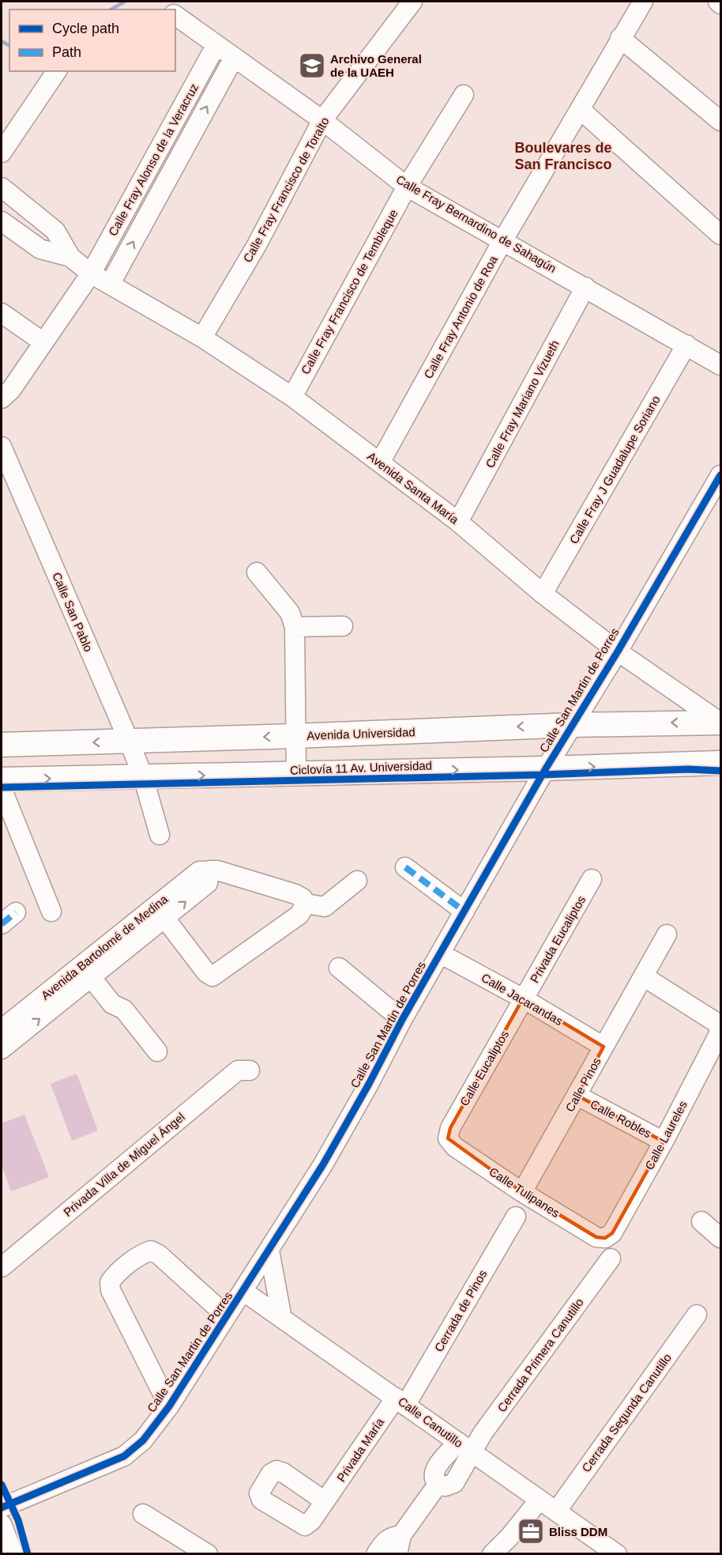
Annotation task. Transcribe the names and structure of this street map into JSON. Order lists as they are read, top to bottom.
{
  "streets": {
    "main road": ["Avenida Universidad"],
    "street": [
      "Calle Fray Alonso de la Veracruz",
      "Calle Fray Francisco de Toralto",
      "Calle Fray Bernardino de Sahagún",
      "Calle Fray Francisco de Tembleque",
      "Calle Fray Antonio de Roa",
      "Calle Fray Mariano Vizueth",
      "Calle Fray J Guadalupe Soriano",
      "Avenida Santa María",
      "Calle San Pablo",
      "Calle San Martin de Porres",
      "Privada Eucaliptos",
      "Avenida Bartolomé de Medina",
      "Calle Jacarandas",
      "Calle Eucaliptos",
      "Calle Pinos",
      "Calle Robles",
      "Calle Laureles",
      "Privada Villa de Miguel Ángel",
      "Calle Tulipanes",
      "Cerrada de Pinos",
      "Cerrada Primera Canutillo",
      "Cerrada Segunda Canutillo",
      "Calle Canutillo",
      "Privada María"
    ],
    "cycle path": ["Ciclovía 11 Av. Universidad"]
  },
  "crossings": [
    ["Calle Fray Alonso de la Veracruz", "Calle Fray Bernardino de Sahagún"],
    ["Calle Fray Alonso de la Veracruz", "Avenida Santa María"],
    ["Calle Fray Francisco de Toralto", "Calle Fray Bernardino de Sahagún"],
    ["Calle Fray Francisco de Toralto", "Avenida Santa María"],
    ["Calle Fray Bernardino de Sahagún", "Calle Fray Francisco de Tembleque"],
    ["Calle Fray Bernardino de Sahagún", "Calle Fray Antonio de Roa"],
    ["Calle Fray Bernardino de Sahagún", "Calle Fray Mariano Vizueth"],
    ["Calle Fray Bernardino de Sahagún", "Calle Fray J Guadalupe Soriano"],
    ["Calle Fray Francisco de Tembleque", "Avenida Santa María"],
    ["Calle Fray Antonio de Roa", "Avenida Santa María"],
    ["Calle Fray Mariano Vizueth", "Avenida Santa María"],
    ["Calle Fray J Guadalupe Soriano", "Avenida Santa María"],
    ["Avenida Santa María", "Calle San Martin de Porres"],
    ["Avenida Santa María", "Avenida Universidad"],
    ["Calle San Pablo", "Avenida Universidad"],
    ["Calle San Martin de Porres", "Avenida Universidad"],
    ["Calle San Martin de Porres", "Calle Jacarandas"],
    ["Calle San Martin de Porres", "Calle Canutillo"],
    ["Privada Eucaliptos", "Calle Jacarandas"],
    ["Privada Eucaliptos", "Calle Eucaliptos"],
    ["Calle Jacarandas", "Calle Eucaliptos"],
    ["Calle Jacarandas", "Calle Pinos"],
    ["Calle Eucaliptos", "Calle Tulipanes"],
    ["Calle Pinos", "Calle Robles"],
    ["Calle Pinos", "Calle Tulipanes"],
    ["Calle Robles", "Calle Laureles"],
    ["Calle Laureles", "Calle Tulipanes"],
    ["Cerrada de Pinos", "Calle Canutillo"],
    ["Cerrada de Pinos", "Privada María"],
    ["Cerrada Primera Canutillo", "Calle Canutillo"],
    ["Cerrada Segunda Canutillo", "Calle Canutillo"],
    ["Calle Canutillo", "Privada María"]
  ],
  "districts": ["Boulevares de San Francisco"],
  "places": {
    "school or university": ["Archivo General de la UAEH"],
    "office": ["Bliss DDM"]
  },
  "legend": ["Cycle path", "Path"]
}
